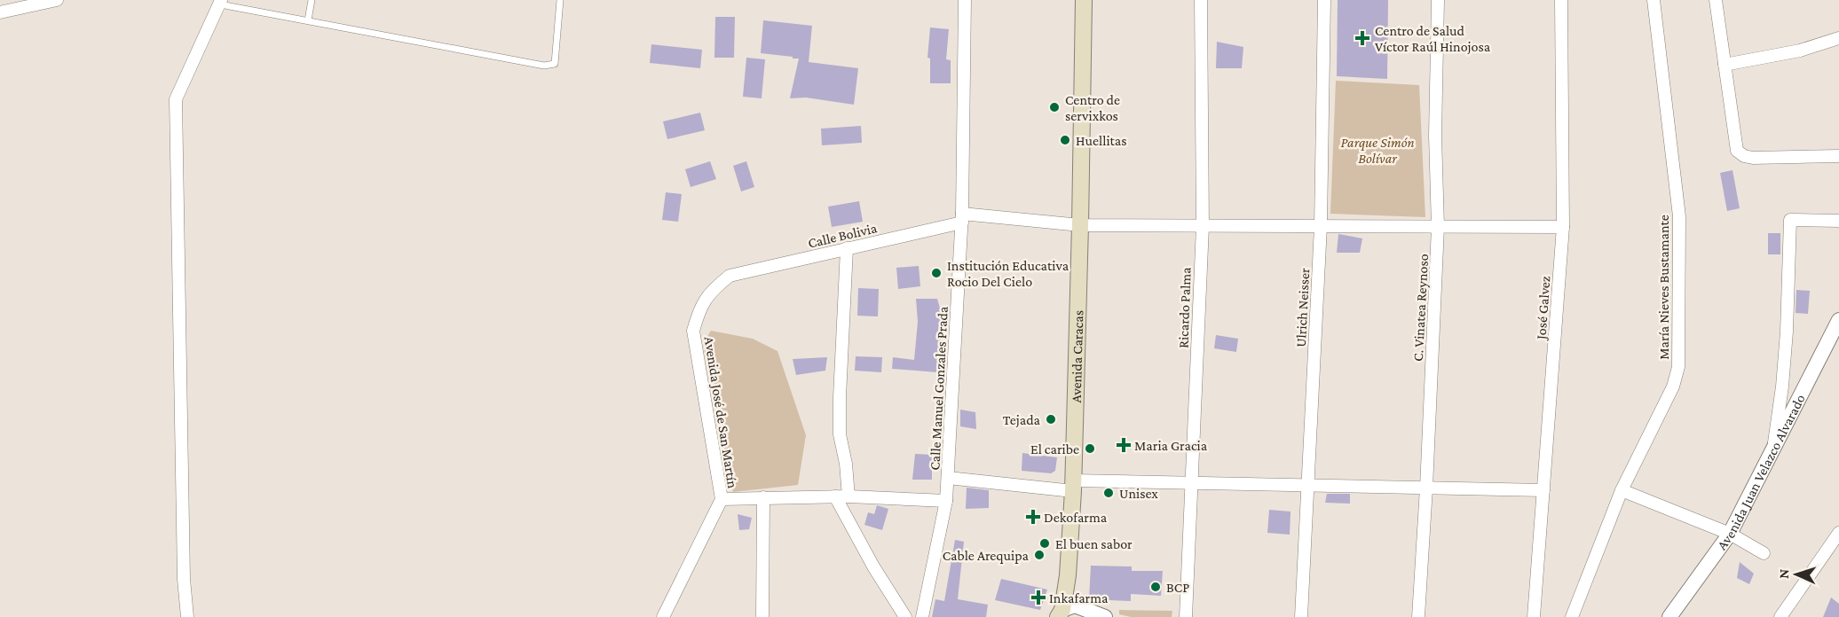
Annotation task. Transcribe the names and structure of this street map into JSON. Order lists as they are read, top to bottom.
{
  "streets": {
    "main road": ["Avenida Caracas"],
    "street": [
      "Calle Bolivia",
      "María Nieves Bustamante",
      "Ricardo Palma",
      "Ulrich Neisser",
      "C. Vinatea Reynoso",
      "José Galvez",
      "Calle Manuel Gonzales Prada",
      "Avenida José de San Martín",
      "Avenida Juan Velazco Alvarado"
    ]
  },
  "crossings": [
    ["Calle Bolivia", "Ricardo Palma"],
    ["Calle Bolivia", "Ulrich Neisser"],
    ["Calle Bolivia", "C. Vinatea Reynoso"],
    ["Calle Bolivia", "José Galvez"],
    ["Calle Bolivia", "Avenida Caracas"],
    ["Calle Bolivia", "Calle Manuel Gonzales Prada"],
    ["Calle Bolivia", "Avenida José de San Martín"]
  ],
  "parks": ["Parque Simón Bolívar"],
  "places": {
    "health": [
      "Centro de Salud Víctor Raúl Hinojosa",
      "Maria Gracia",
      "Dekofarma",
      "Inkafarma"
    ],
    "other": [
      "Centro de servixkos",
      "Huellitas",
      "Institución Educativa Rocio Del Cielo",
      "Tejada",
      "El caribe",
      "Unisex",
      "El buen sabor",
      "Cable Arequipa",
      "BCP"
    ]
  },
  "north": "left"
}
